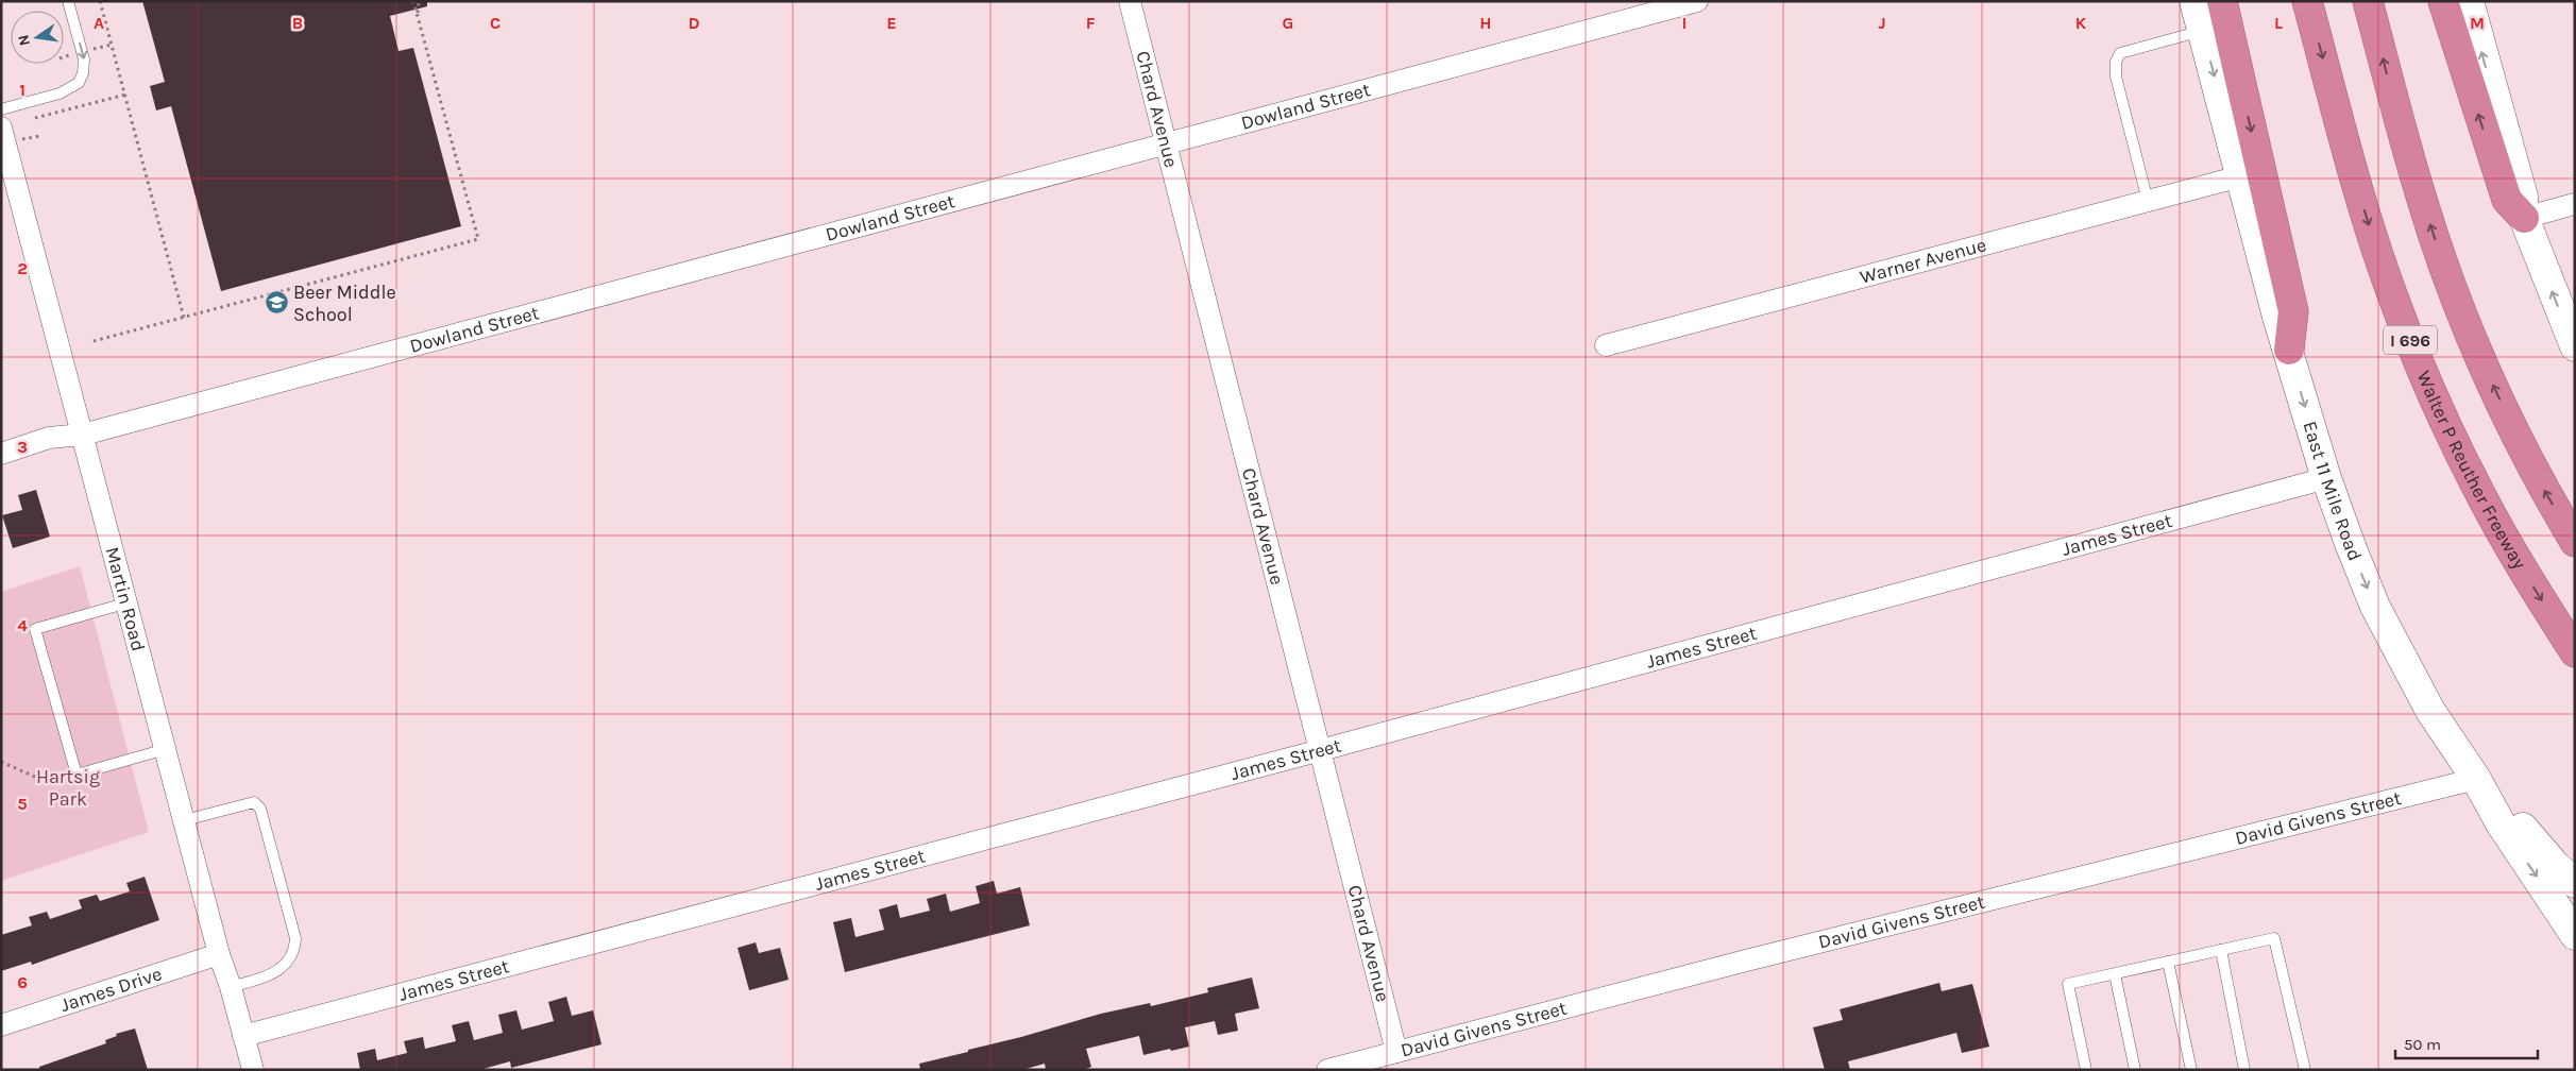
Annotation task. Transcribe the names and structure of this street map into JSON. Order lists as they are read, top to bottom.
{
  "streets": {
    "highway": ["I 696", "Walter P Reuther Freeway"],
    "main road": ["East 11 Mile Road"],
    "street": [
      "Dowland Street",
      "Chard Avenue",
      "Warner Avenue",
      "James Street",
      "Martin Road",
      "David Givens Street",
      "James Drive"
    ]
  },
  "crossings": [
    ["Dowland Street", "Chard Avenue"],
    ["Dowland Street", "Martin Road"],
    ["Chard Avenue", "James Street"],
    ["Chard Avenue", "David Givens Street"],
    ["Warner Avenue", "East 11 Mile Road"],
    ["East 11 Mile Road", "James Street"],
    ["East 11 Mile Road", "David Givens Street"],
    ["James Street", "Martin Road"],
    ["Martin Road", "James Drive"]
  ],
  "one_way": ["East 11 Mile Road"],
  "parks": ["Hartsig Park"],
  "places": {
    "school or university": ["Beer Middle School"]
  },
  "scale_bar": "50 m",
  "north": "left",
  "grid": {
    "columns": [
      "A",
      "B",
      "C",
      "D",
      "E",
      "F",
      "G",
      "H",
      "I",
      "J",
      "K",
      "L",
      "M"
    ],
    "rows": [
      "1",
      "2",
      "3",
      "4",
      "5",
      "6"
    ]
  }
}
